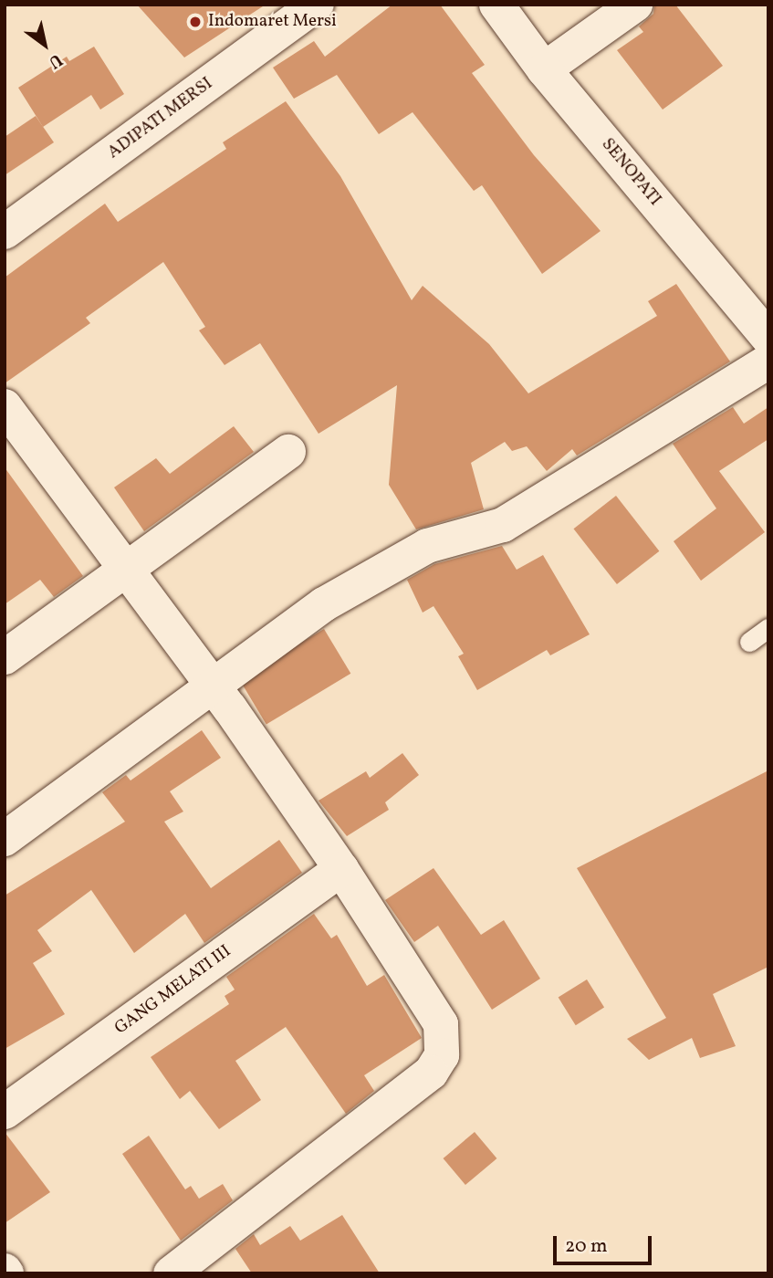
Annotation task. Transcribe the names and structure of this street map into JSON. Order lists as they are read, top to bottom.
{
  "streets": {
    "street": ["ADIPATI MERSI", "SENOPATI", "GANG MELATI III"]
  },
  "places": ["Indomaret Mersi"],
  "scale_bar": "20 m",
  "north": "bottom right"
}
